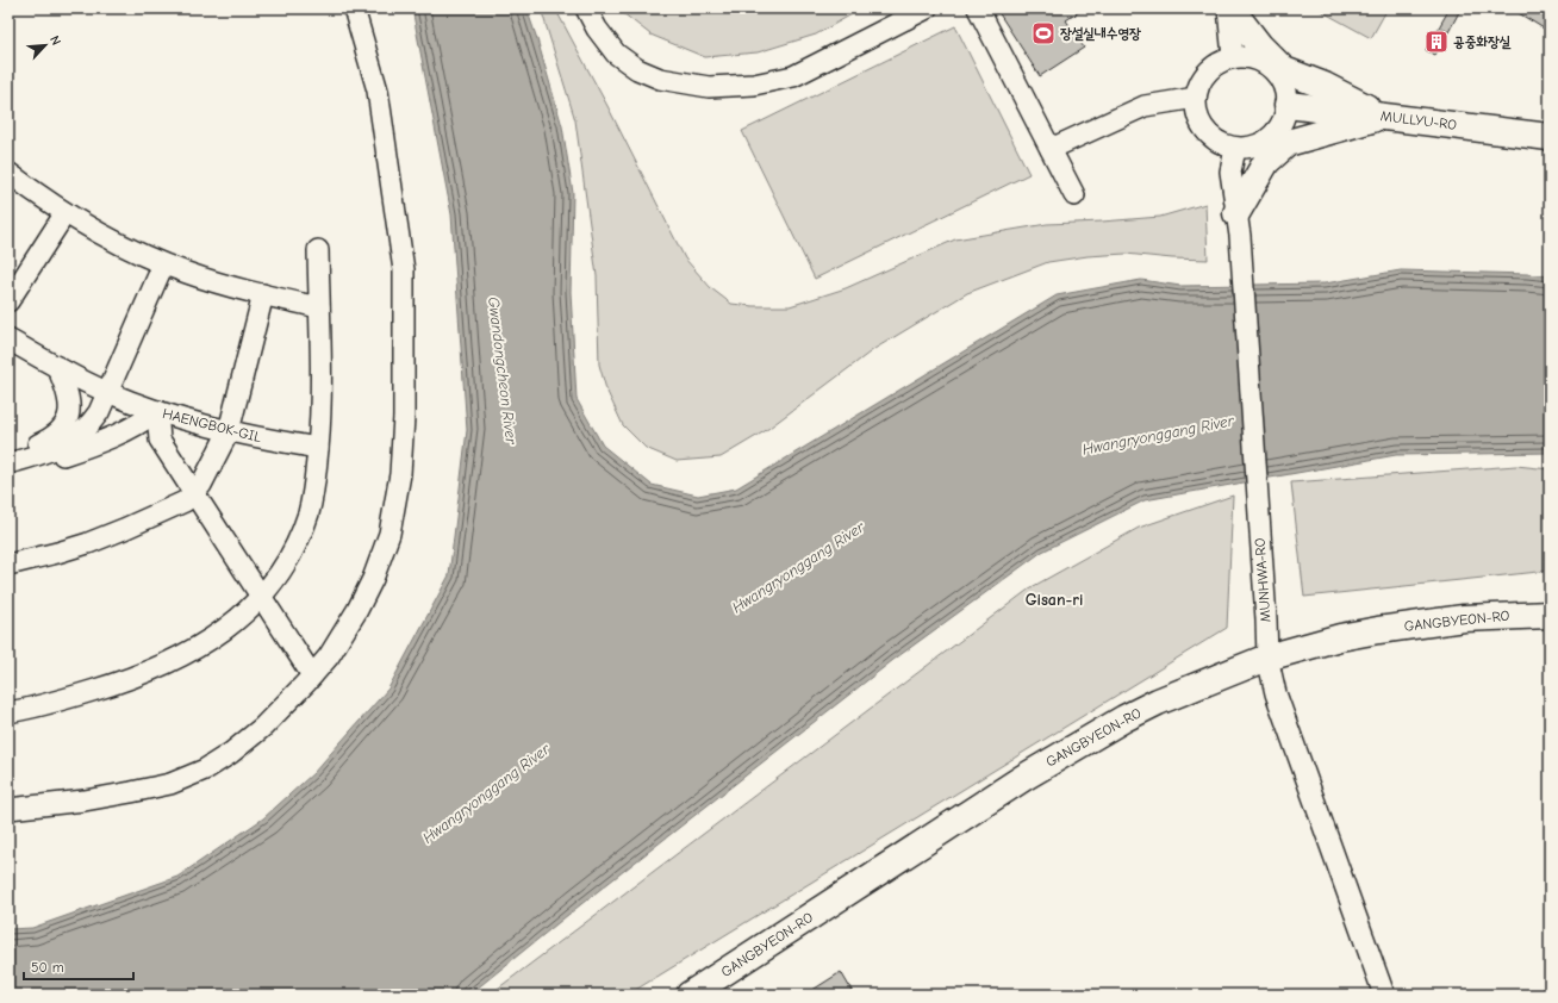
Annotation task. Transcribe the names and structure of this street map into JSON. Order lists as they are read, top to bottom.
{
  "streets": {
    "main road": ["MULLYU-RO", "GANGBYEON-RO"],
    "street": ["HAENGBOK-GIL", "MUNHWA-RO"]
  },
  "crossings": [
    ["MULLYU-RO", "MUNHWA-RO"],
    ["MUNHWA-RO", "GANGBYEON-RO"]
  ],
  "districts": ["Gisan-ri"],
  "water": ["Gwandongcheon River", "Hwangryonggang River"],
  "places": {
    "sports": ["장설실내수영장"],
    "building": ["공중화장실"]
  },
  "scale_bar": "50 m",
  "north": "top right"
}
